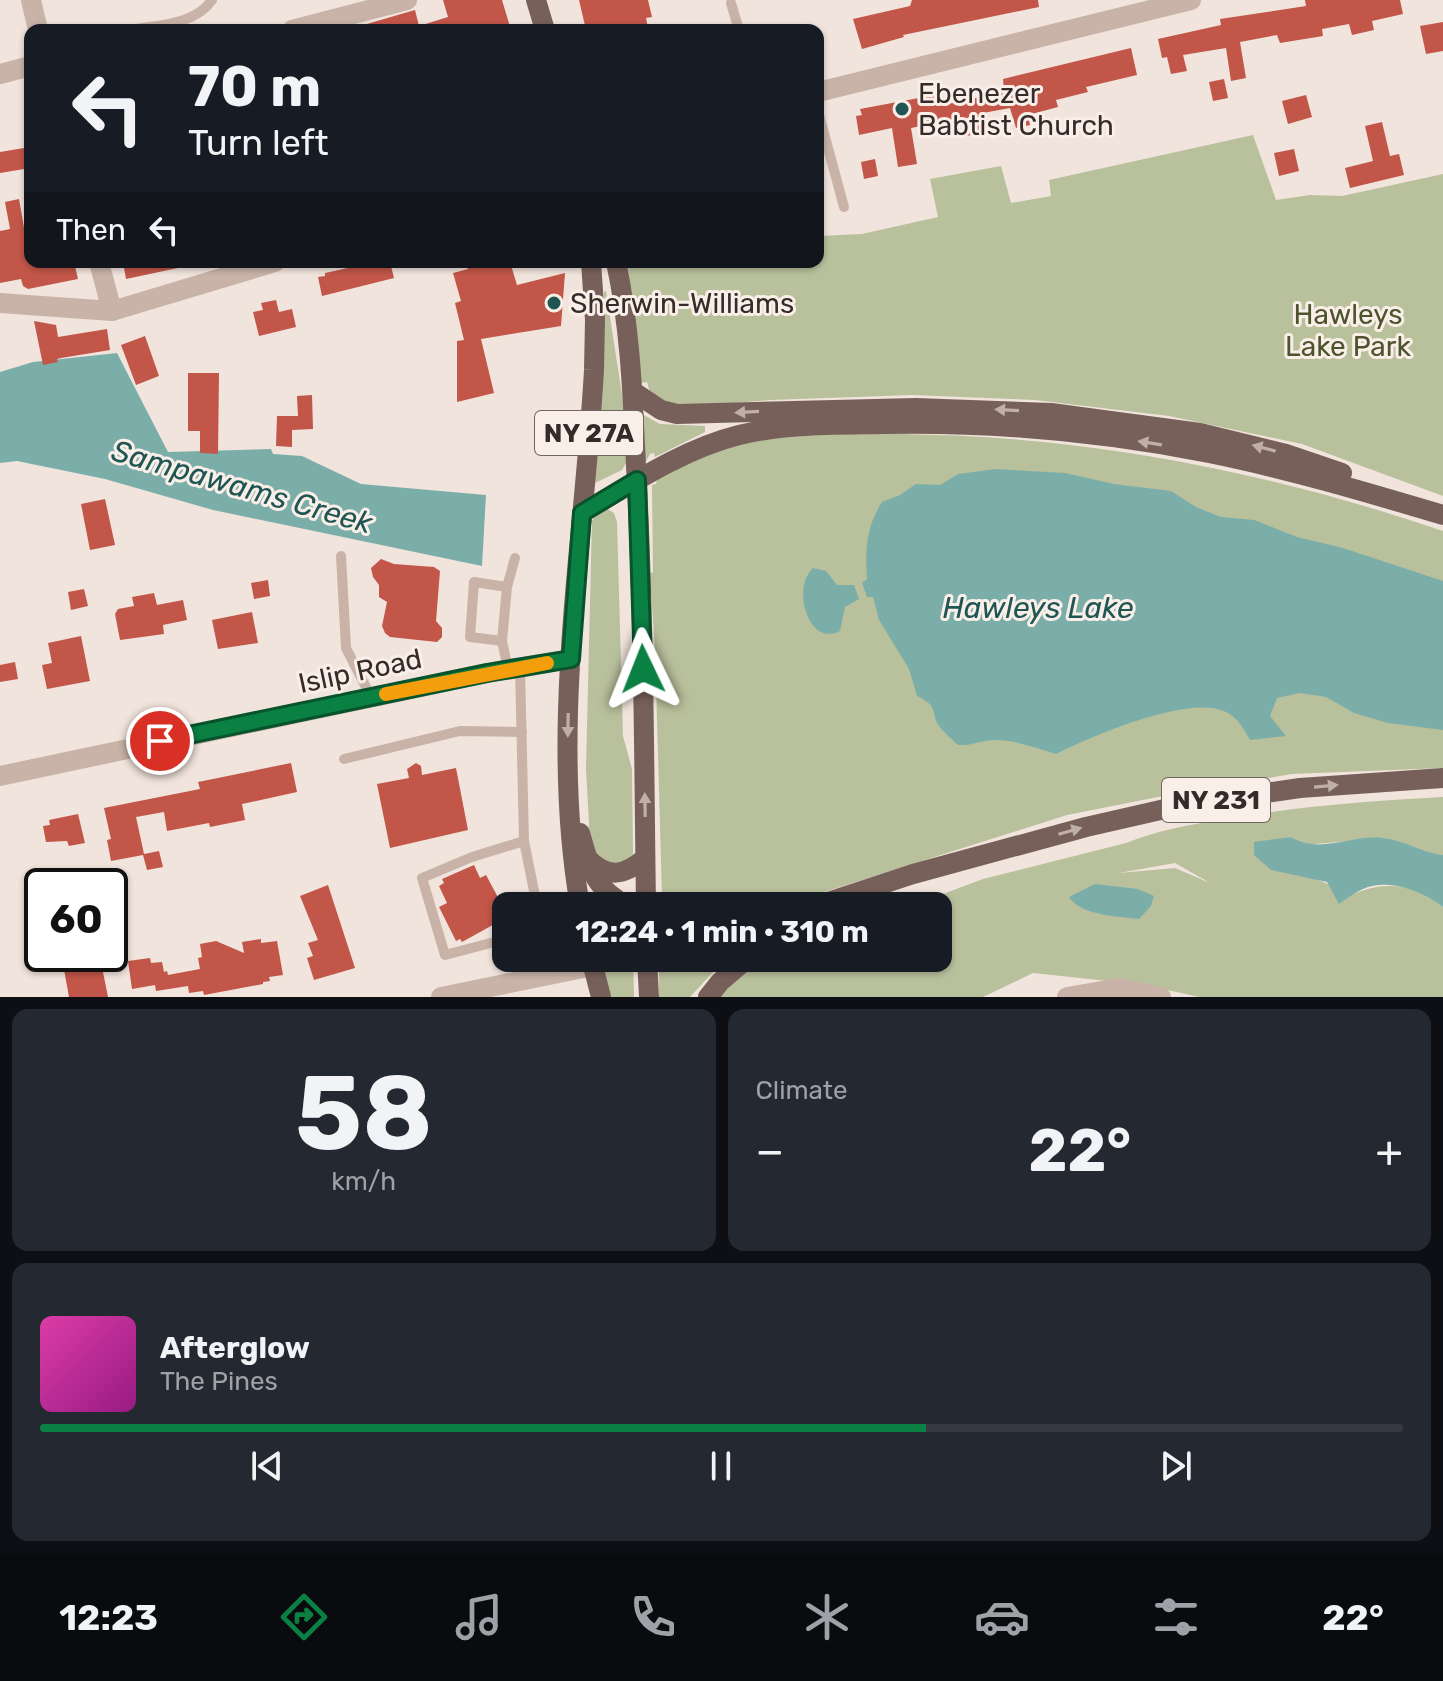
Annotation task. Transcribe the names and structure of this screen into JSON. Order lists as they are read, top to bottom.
{
  "streets": {
    "main road": ["NY 27A", "NY 231"],
    "street": ["Islip Road"]
  },
  "crossings": [
    ["NY 27A", "Islip Road"]
  ],
  "water": ["Sampawams Creek", "Hawleys Lake"],
  "parks": ["Hawleys Lake Park"],
  "places": ["Ebenezer Babtist Church", "Sherwin-Williams"],
  "page": {
    "turn": ["70 m", "Turn left"],
    "then": "Then",
    "limit": "60",
    "trip": "12:24 · 1 min · 310 m",
    "tile": [
      ["58", "km/h"],
      "Climate"
    ],
    "heat": ["−", "22°", "+"],
    "song": ["Afterglow", "The Pines"],
    "tabs": ["12:23", "22°"]
  }
}
